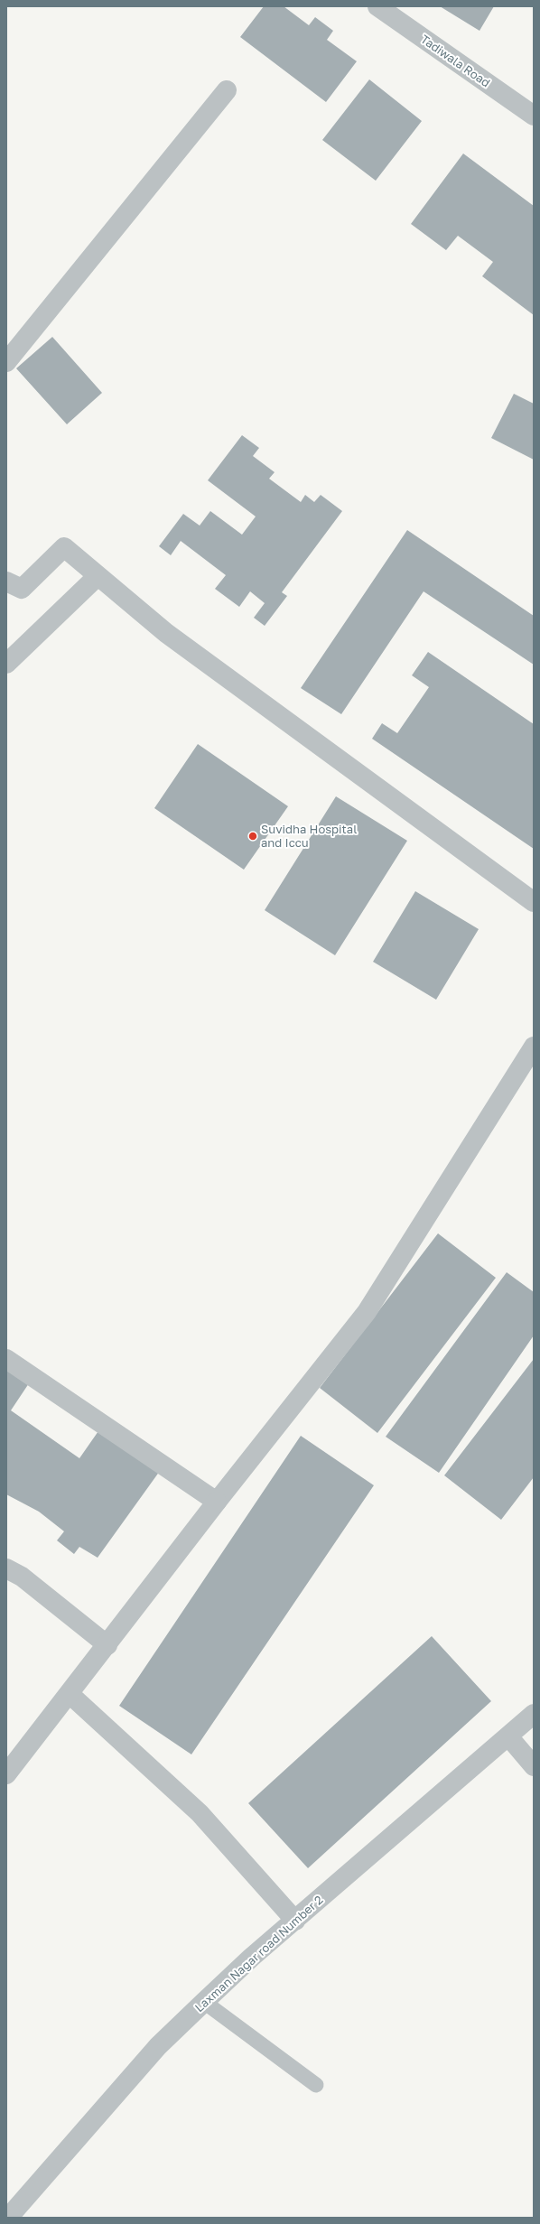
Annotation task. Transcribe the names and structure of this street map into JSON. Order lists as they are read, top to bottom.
{
  "streets": {
    "street": ["Tadiwala Road", "Laxman Nagar road Number 2"]
  },
  "places": ["Suvidha Hospital and Iccu"]
}
